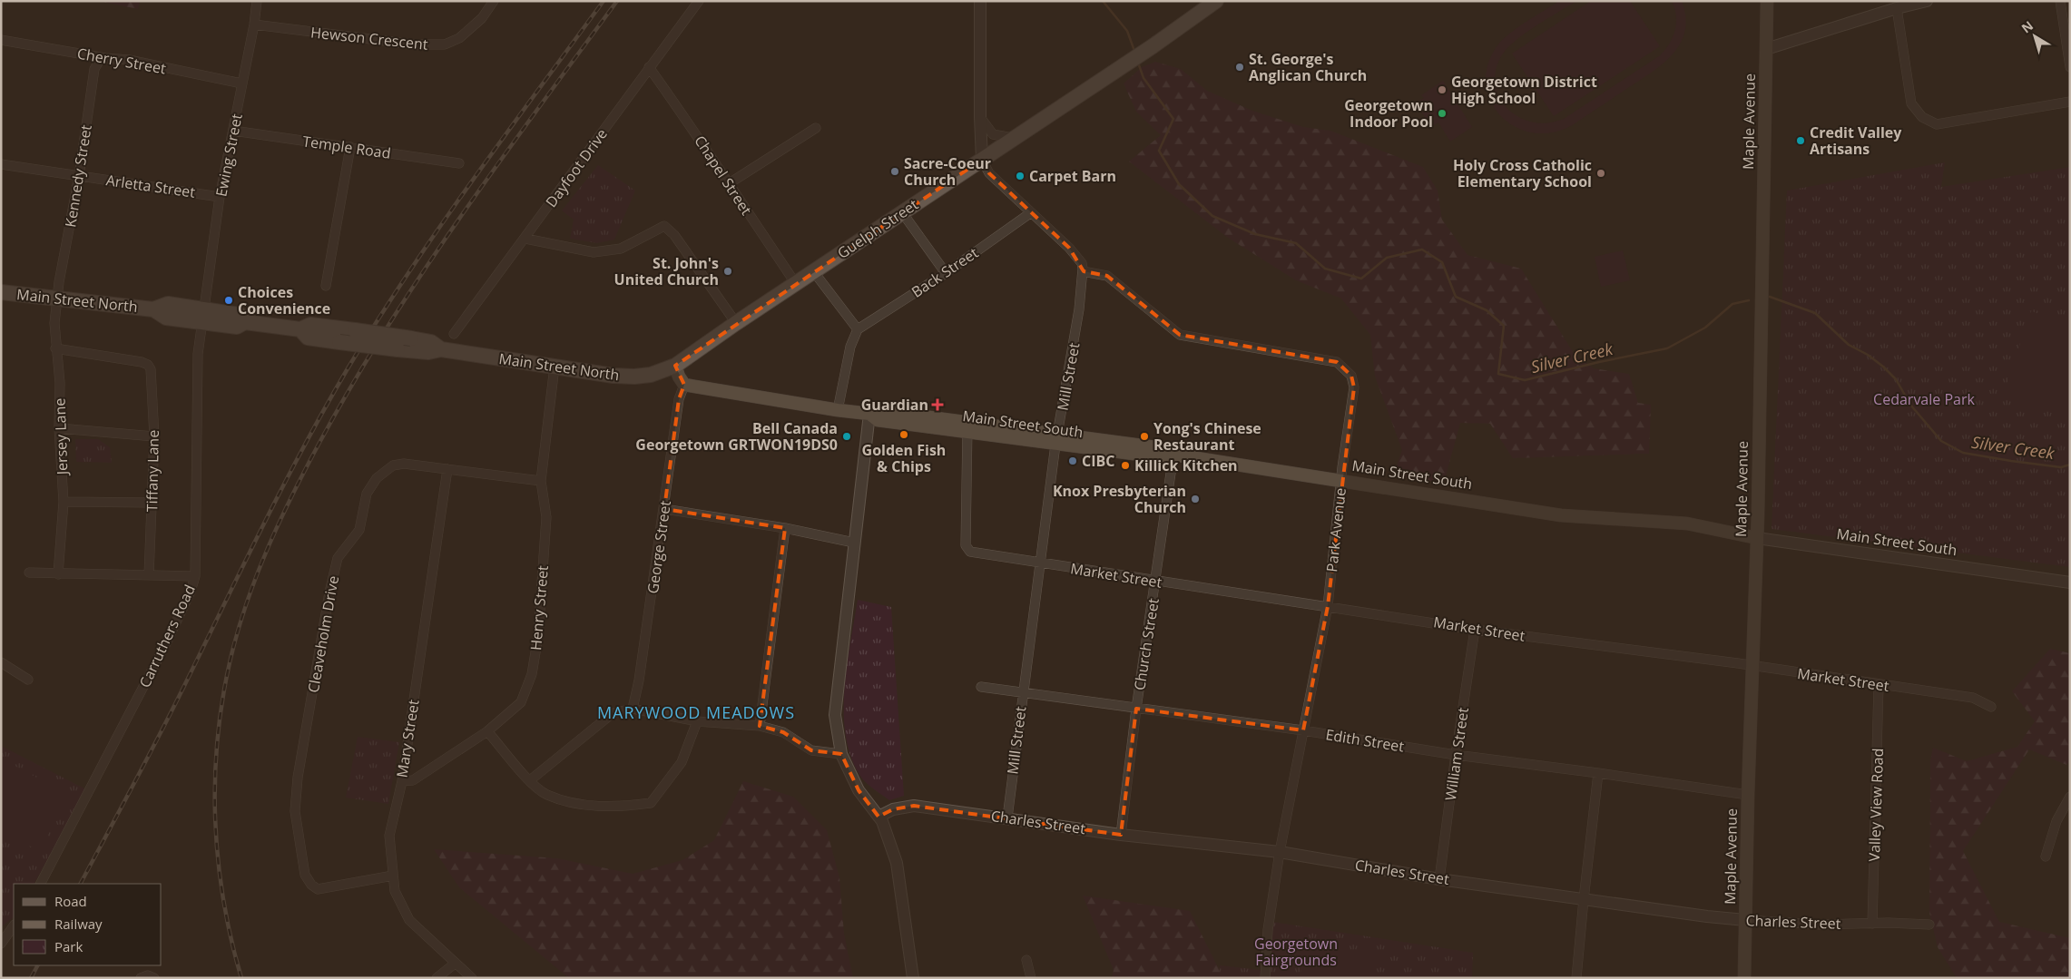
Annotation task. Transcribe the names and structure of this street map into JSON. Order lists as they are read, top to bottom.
{
  "streets": {
    "main road": [
      "Maple Avenue",
      "Guelph Street",
      "Main Street North",
      "Main Street South"
    ],
    "street": [
      "Hewson Crescent",
      "Cherry Street",
      "Temple Road",
      "Ewing Street",
      "Dayfoot Drive",
      "Chapel Street",
      "Kennedy Street",
      "Arletta Street",
      "Back Street",
      "Mill Street",
      "Jersey Lane",
      "Tiffany Lane",
      "Park Avenue",
      "George Street",
      "Market Street",
      "Henry Street",
      "Cleaveholm Drive",
      "Carruthers Road",
      "Church Street",
      "Mary Street",
      "Edith Street",
      "William Street",
      "Valley View Road",
      "Charles Street"
    ]
  },
  "crossings": [
    ["Hewson Crescent", "Ewing Street"],
    ["Cherry Street", "Ewing Street"],
    ["Cherry Street", "Kennedy Street"],
    ["Maple Avenue", "Main Street South"],
    ["Maple Avenue", "Market Street"],
    ["Maple Avenue", "Edith Street"],
    ["Maple Avenue", "Charles Street"],
    ["Temple Road", "Ewing Street"],
    ["Ewing Street", "Arletta Street"],
    ["Ewing Street", "Main Street North"],
    ["Ewing Street", "Carruthers Road"],
    ["Dayfoot Drive", "Chapel Street"],
    ["Chapel Street", "Guelph Street"],
    ["Kennedy Street", "Arletta Street"],
    ["Kennedy Street", "Main Street North"],
    ["Kennedy Street", "Jersey Lane"],
    ["Guelph Street", "Main Street North"],
    ["Main Street North", "Jersey Lane"],
    ["Main Street North", "Henry Street"],
    ["Main Street North", "Carruthers Road"],
    ["Mill Street", "Main Street South"],
    ["Mill Street", "Park Avenue"],
    ["Mill Street", "Market Street"],
    ["Mill Street", "Edith Street"],
    ["Mill Street", "Charles Street"],
    ["Main Street South", "Park Avenue"],
    ["Main Street South", "George Street"],
    ["Main Street South", "Market Street"],
    ["Main Street South", "Church Street"],
    ["Jersey Lane", "Tiffany Lane"],
    ["Park Avenue", "Market Street"],
    ["Park Avenue", "Edith Street"],
    ["Park Avenue", "Charles Street"],
    ["Market Street", "Church Street"],
    ["Market Street", "William Street"],
    ["Market Street", "Valley View Road"],
    ["Henry Street", "Cleaveholm Drive"],
    ["Henry Street", "Mary Street"],
    ["Cleaveholm Drive", "Mary Street"],
    ["Church Street", "Edith Street"],
    ["Church Street", "Charles Street"],
    ["Edith Street", "William Street"],
    ["William Street", "Charles Street"],
    ["Valley View Road", "Charles Street"]
  ],
  "districts": ["MARYWOOD MEADOWS"],
  "water": ["Silver Creek"],
  "parks": ["Cedarvale Park", "Georgetown Fairgrounds"],
  "places": {
    "other": [
      "St. George's Anglican Church",
      "Georgetown District High School",
      "Georgetown Indoor Pool",
      "Credit Valley Artisans",
      "Sacre-Coeur Church",
      "Holy Cross Catholic Elementary School",
      "Carpet Barn",
      "St. John's United Church",
      "Choices Convenience",
      "Golden Fish & Chips",
      "Bell Canada Georgetown GRTWON19DS0",
      "Yong's Chinese Restaurant",
      "CIBC",
      "Killick Kitchen",
      "Knox Presbyterian Church"
    ],
    "health": ["Guardian"]
  },
  "legend": ["Road", "Railway", "Park"],
  "north": "top left"
}
